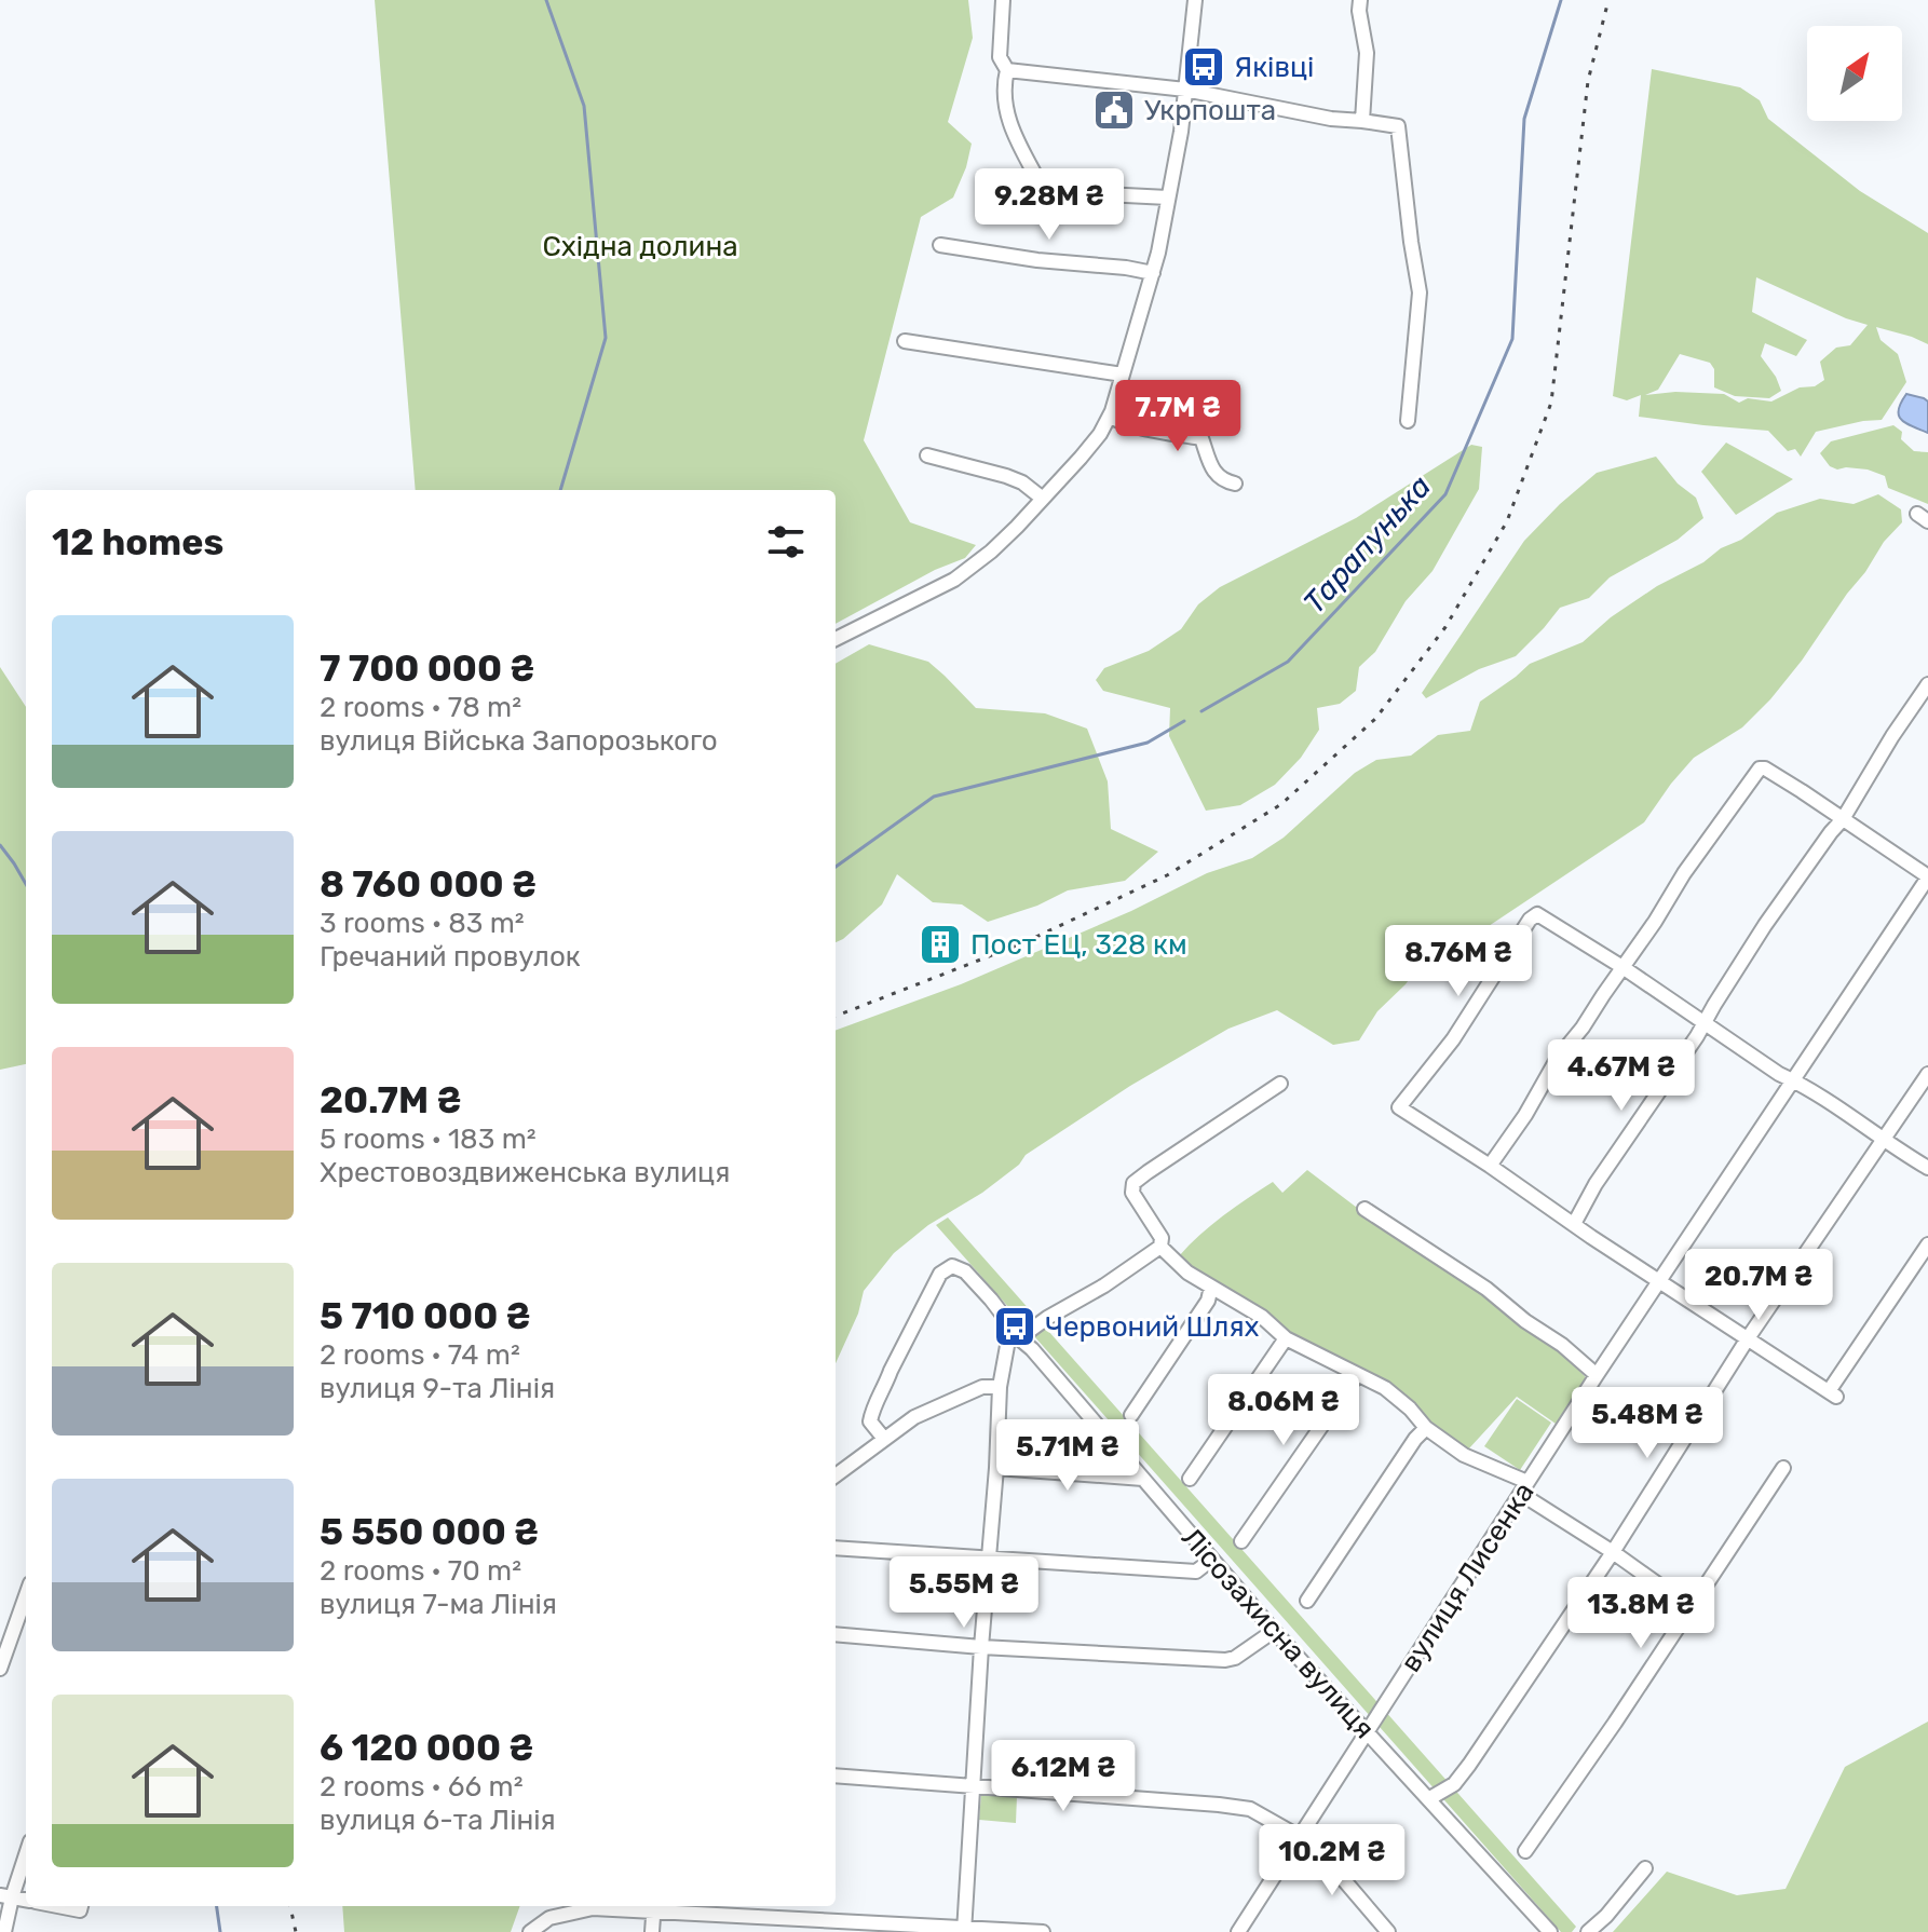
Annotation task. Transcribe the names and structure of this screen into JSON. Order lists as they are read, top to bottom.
{
  "streets": {
    "street": ["вулиця Лисенка", "Лісозахисна вулиця"]
  },
  "crossings": [
    ["вулиця Лисенка", "Лісозахисна вулиця"]
  ],
  "water": ["Тарапунька"],
  "parks": ["Східна долина"],
  "places": {
    "bus stop": ["Яківці", "Червоний Шлях"],
    "public building": ["Укрпошта"],
    "building": ["Пост ЕЦ, 328 км"]
  },
  "north": "top right",
  "page": {
    "price": [
      "9.28M ₴",
      "7.7M ₴",
      "8.76M ₴",
      "4.67M ₴",
      "20.7M ₴",
      "8.06M ₴",
      "5.48M ₴",
      "5.71M ₴",
      "5.55M ₴",
      "13.8M ₴",
      "6.12M ₴",
      "10.2M ₴"
    ],
    "heading": "12 homes",
    "list": [
      {
        "name": "7 700 000 ₴",
        "note": "2 rooms · 78 m² · вулиця Війська Запорозького"
      },
      {
        "name": "8 760 000 ₴",
        "note": "3 rooms · 83 m² · Гречаний провулок"
      },
      {
        "name": "20.7M ₴",
        "note": "5 rooms · 183 m² · Хрестовоздвиженська вулиця"
      },
      {
        "name": "5 710 000 ₴",
        "note": "2 rooms · 74 m² · вулиця 9-та Лінія"
      },
      {
        "name": "5 550 000 ₴",
        "note": "2 rooms · 70 m² · вулиця 7-ма Лінія"
      },
      {
        "name": "6 120 000 ₴",
        "note": "2 rooms · 66 m² · вулиця 6-та Лінія"
      }
    ]
  }
}
